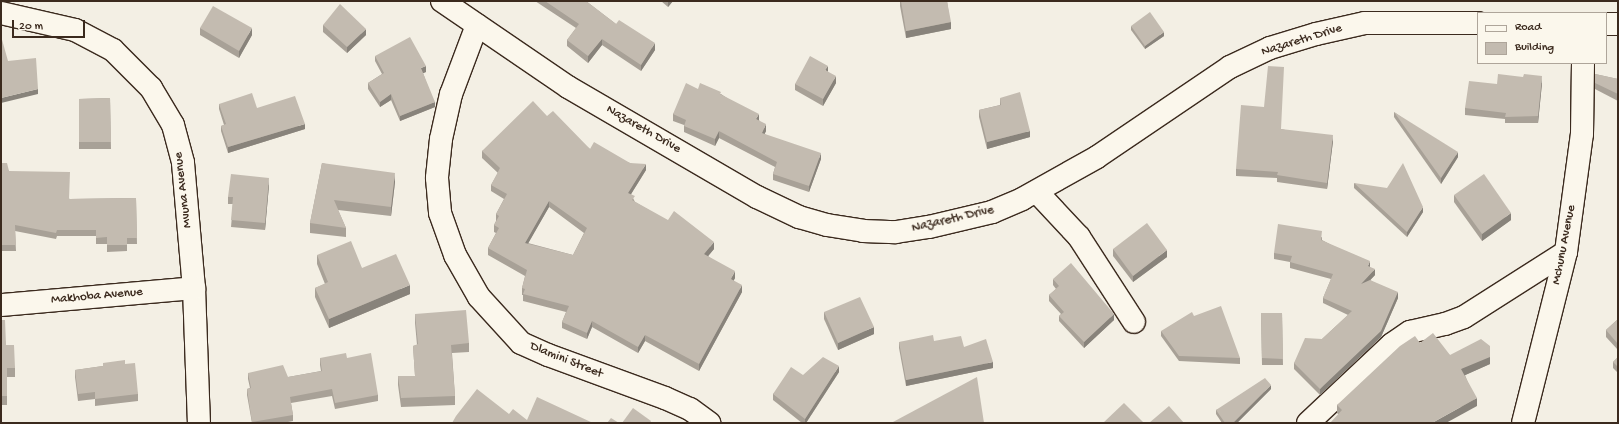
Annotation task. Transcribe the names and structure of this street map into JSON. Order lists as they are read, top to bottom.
{
  "streets": {
    "street": [
      "Nazareth Drive",
      "Mvuna Avenue",
      "Mchunu Avenue",
      "Makhoba Avenue",
      "Dlamini Street"
    ]
  },
  "crossings": [
    ["Nazareth Drive", "Dlamini Street"],
    ["Mvuna Avenue", "Makhoba Avenue"]
  ],
  "legend": ["Road", "Building"],
  "scale_bar": "20 m"
}
